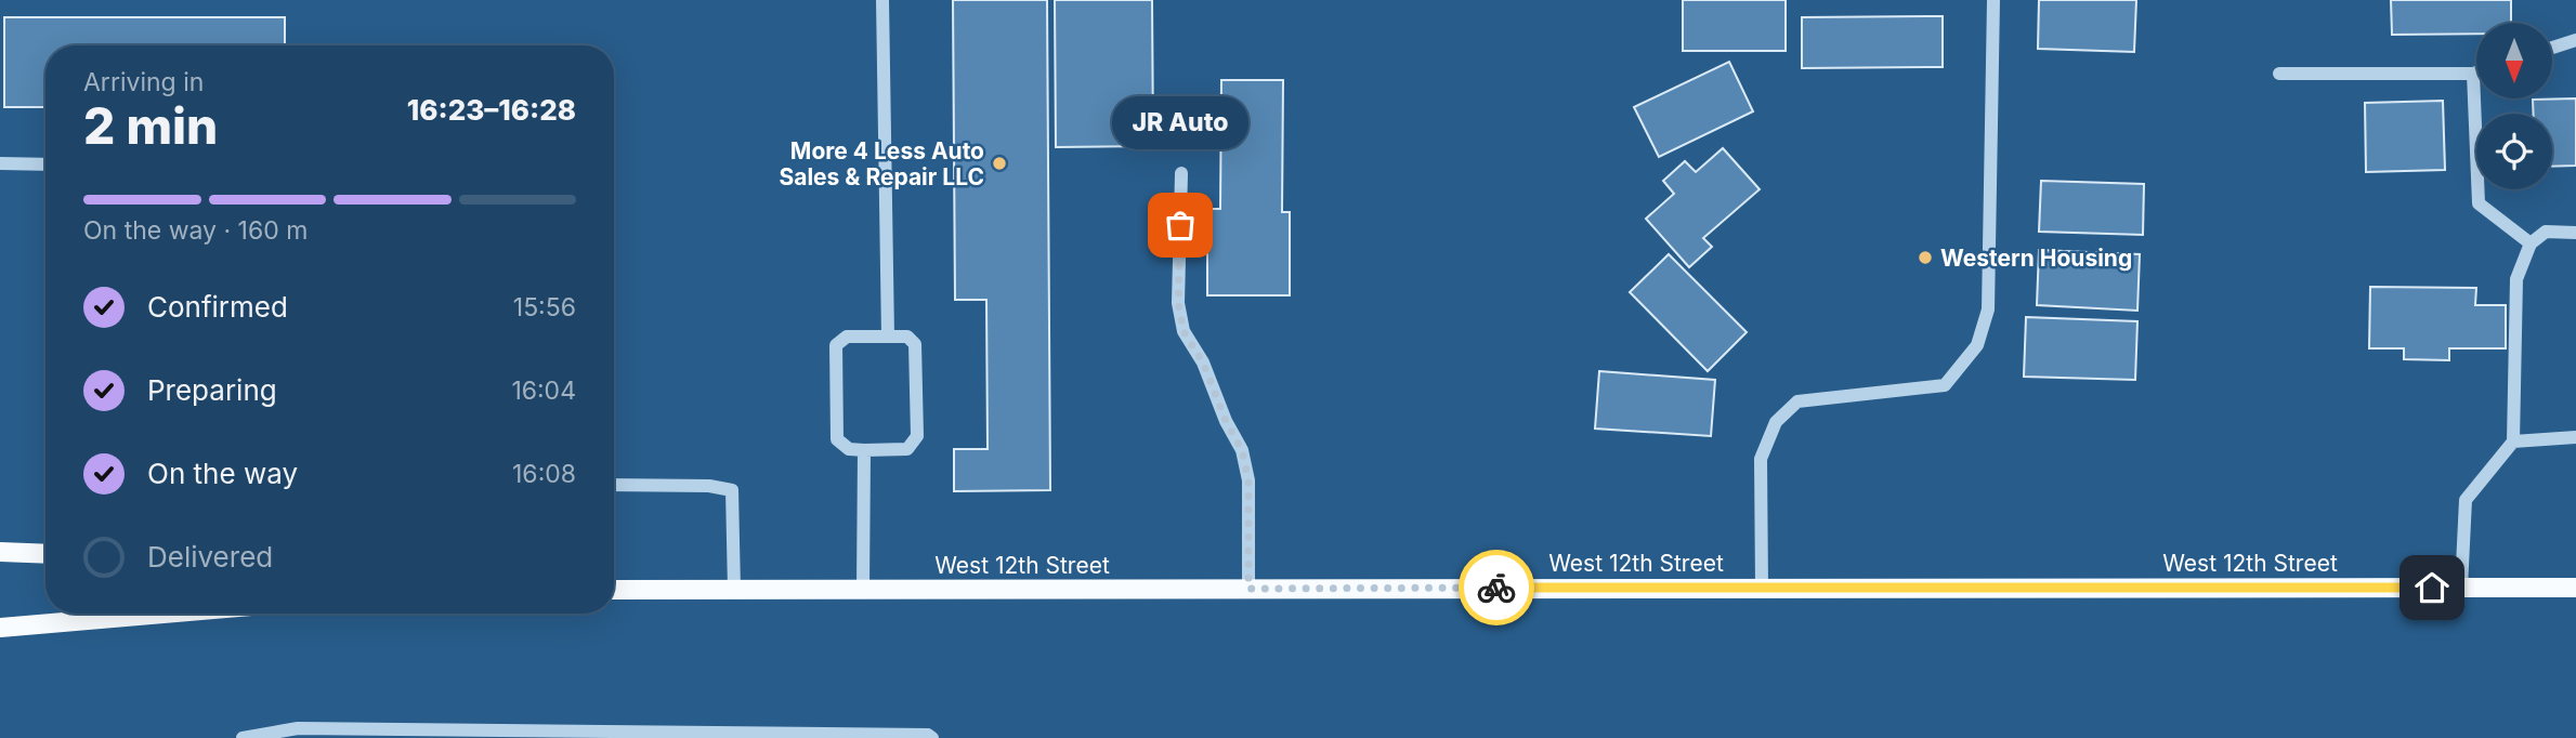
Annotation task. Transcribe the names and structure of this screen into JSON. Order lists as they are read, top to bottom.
{
  "streets": {
    "main road": ["West 12th Street"]
  },
  "places": ["More 4 Less Auto Sales & Repair LLC", "JR Auto", "Western Housing"],
  "north": "bottom",
  "page": {
    "heading": ["2 min", "Arriving in", "16:23–16:28"],
    "bubble": "JR Auto",
    "bar": "On the way · 160 m",
    "list": [
      ["Confirmed", "15:56"],
      ["Preparing", "16:04"],
      ["On the way", "16:08"],
      "Delivered"
    ]
  }
}
